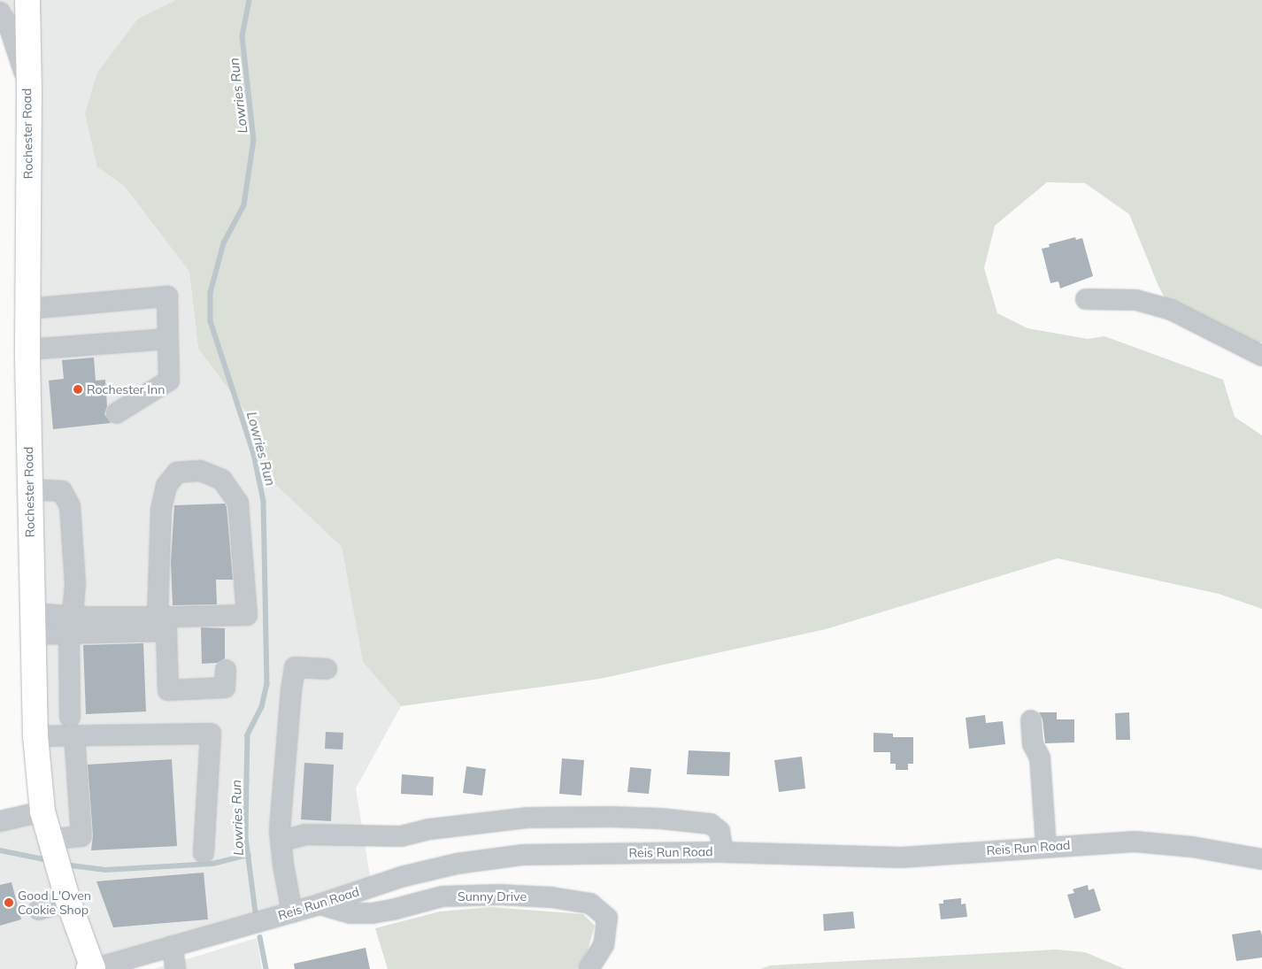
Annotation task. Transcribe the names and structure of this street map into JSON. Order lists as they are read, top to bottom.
{
  "streets": {
    "main road": ["Rochester Road"],
    "street": ["Reis Run Road", "Sunny Drive"]
  },
  "crossings": [
    ["Rochester Road", "Reis Run Road"],
    ["Reis Run Road", "Sunny Drive"]
  ],
  "water": ["Lowries Run"],
  "places": ["Rochester Inn", "Good L'Oven Cookie Shop"]
}
